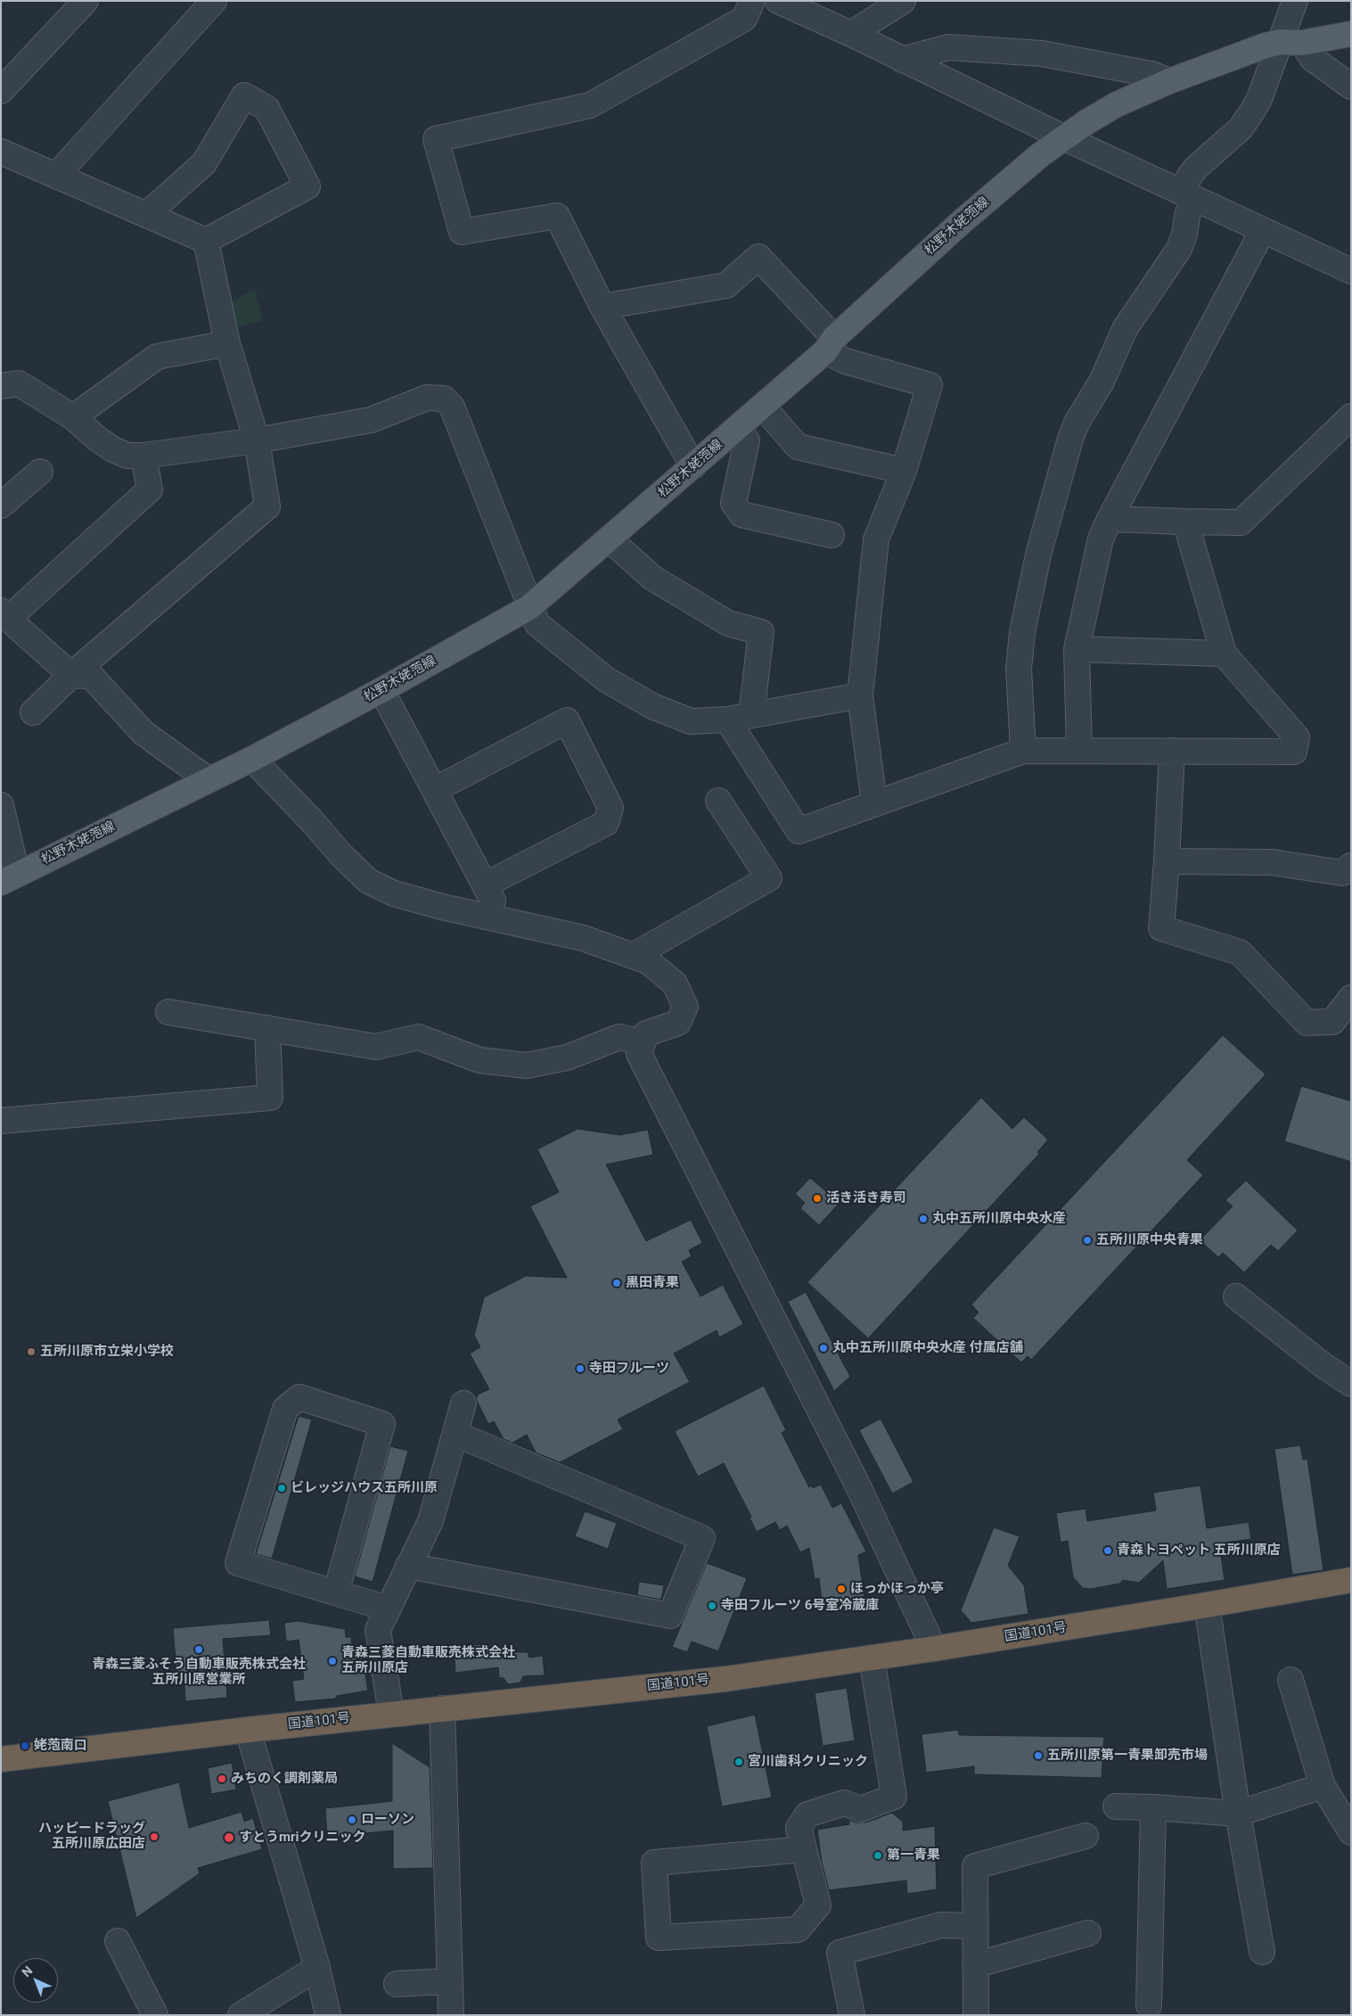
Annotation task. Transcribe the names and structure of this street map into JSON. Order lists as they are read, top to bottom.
{
  "streets": {
    "highway": ["国道101号"],
    "main road": ["松野木姥萢線"]
  },
  "places": [
    "活き活き寿司",
    "丸中五所川原中央水産",
    "五所川原中央青果",
    "黒田青果",
    "丸中五所川原中央水産 付属店舗",
    "五所川原市立栄小学校",
    "寺田フルーツ",
    "ビレッジハウス五所川原",
    "青森トヨペット 五所川原店",
    "ほっかほっか亭",
    "寺田フルーツ 6号室冷蔵庫",
    "青森三菱ふそう自動車販売株式会社 五所川原営業所",
    "青森三菱自動車販売株式会社 五所川原店",
    "姥萢南口",
    "五所川原第一青果卸売市場",
    "宮川歯科クリニック",
    "みちのく調剤薬局",
    "ローソン",
    "ハッピードラッグ 五所川原広田店",
    "すとうmriクリニック",
    "第一青果"
  ],
  "north": "top left"
}
